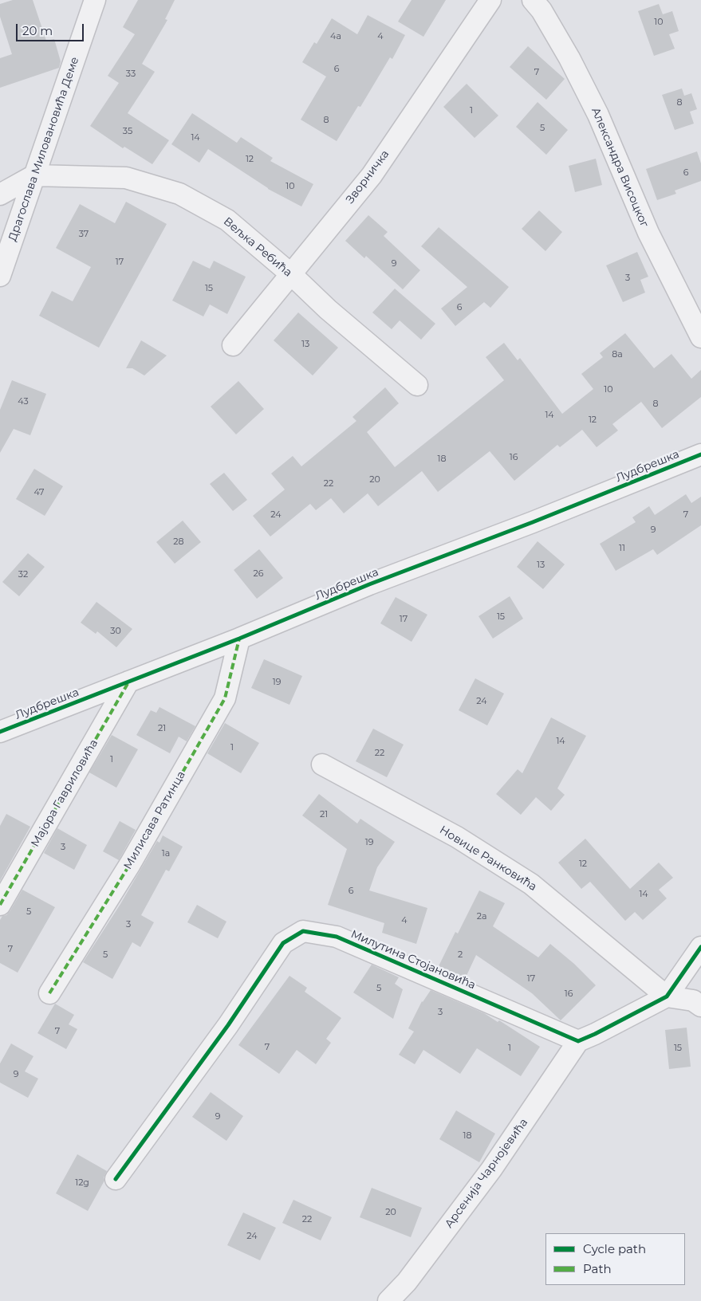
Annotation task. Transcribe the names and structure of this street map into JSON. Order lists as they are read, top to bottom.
{
  "streets": {
    "street": [
      "Драгослава Миловановића Деме",
      "Александра Висоцког",
      "Зворничка",
      "Вељка Ребића",
      "Лудбрешка",
      "Мајора Гавриловића",
      "Милисава Ратинца",
      "Новице Ранковића",
      "Милутина Стојановића",
      "Арсенија Чарнојевића"
    ]
  },
  "crossings": [
    ["Драгослава Миловановића Деме", "Вељка Ребића"],
    ["Зворничка", "Вељка Ребића"],
    ["Лудбрешка", "Мајора Гавриловића"],
    ["Лудбрешка", "Милисава Ратинца"],
    ["Милутина Стојановића", "Арсенија Чарнојевића"]
  ],
  "house_numbers": [
    "10",
    "4a",
    "4",
    "6",
    "7",
    "33",
    "8",
    "1",
    "8",
    "5",
    "35",
    "14",
    "12",
    "6",
    "10",
    "37",
    "17",
    "9",
    "3",
    "15",
    "6",
    "13",
    "8a",
    "10",
    "43",
    "8",
    "14",
    "12",
    "16",
    "18",
    "20",
    "22",
    "47",
    "24",
    "7",
    "9",
    "28",
    "11",
    "13",
    "26",
    "32",
    "15",
    "17",
    "30",
    "19",
    "24",
    "21",
    "14",
    "1",
    "22",
    "1",
    "21",
    "19",
    "3",
    "1a",
    "12",
    "6",
    "14",
    "5",
    "2a",
    "4",
    "3",
    "7",
    "5",
    "2",
    "17",
    "5",
    "16",
    "3",
    "7",
    "7",
    "1",
    "15",
    "9",
    "9",
    "18",
    "12g",
    "20",
    "22",
    "24"
  ],
  "legend": ["Cycle path", "Path"],
  "scale_bar": "20 m"
}
